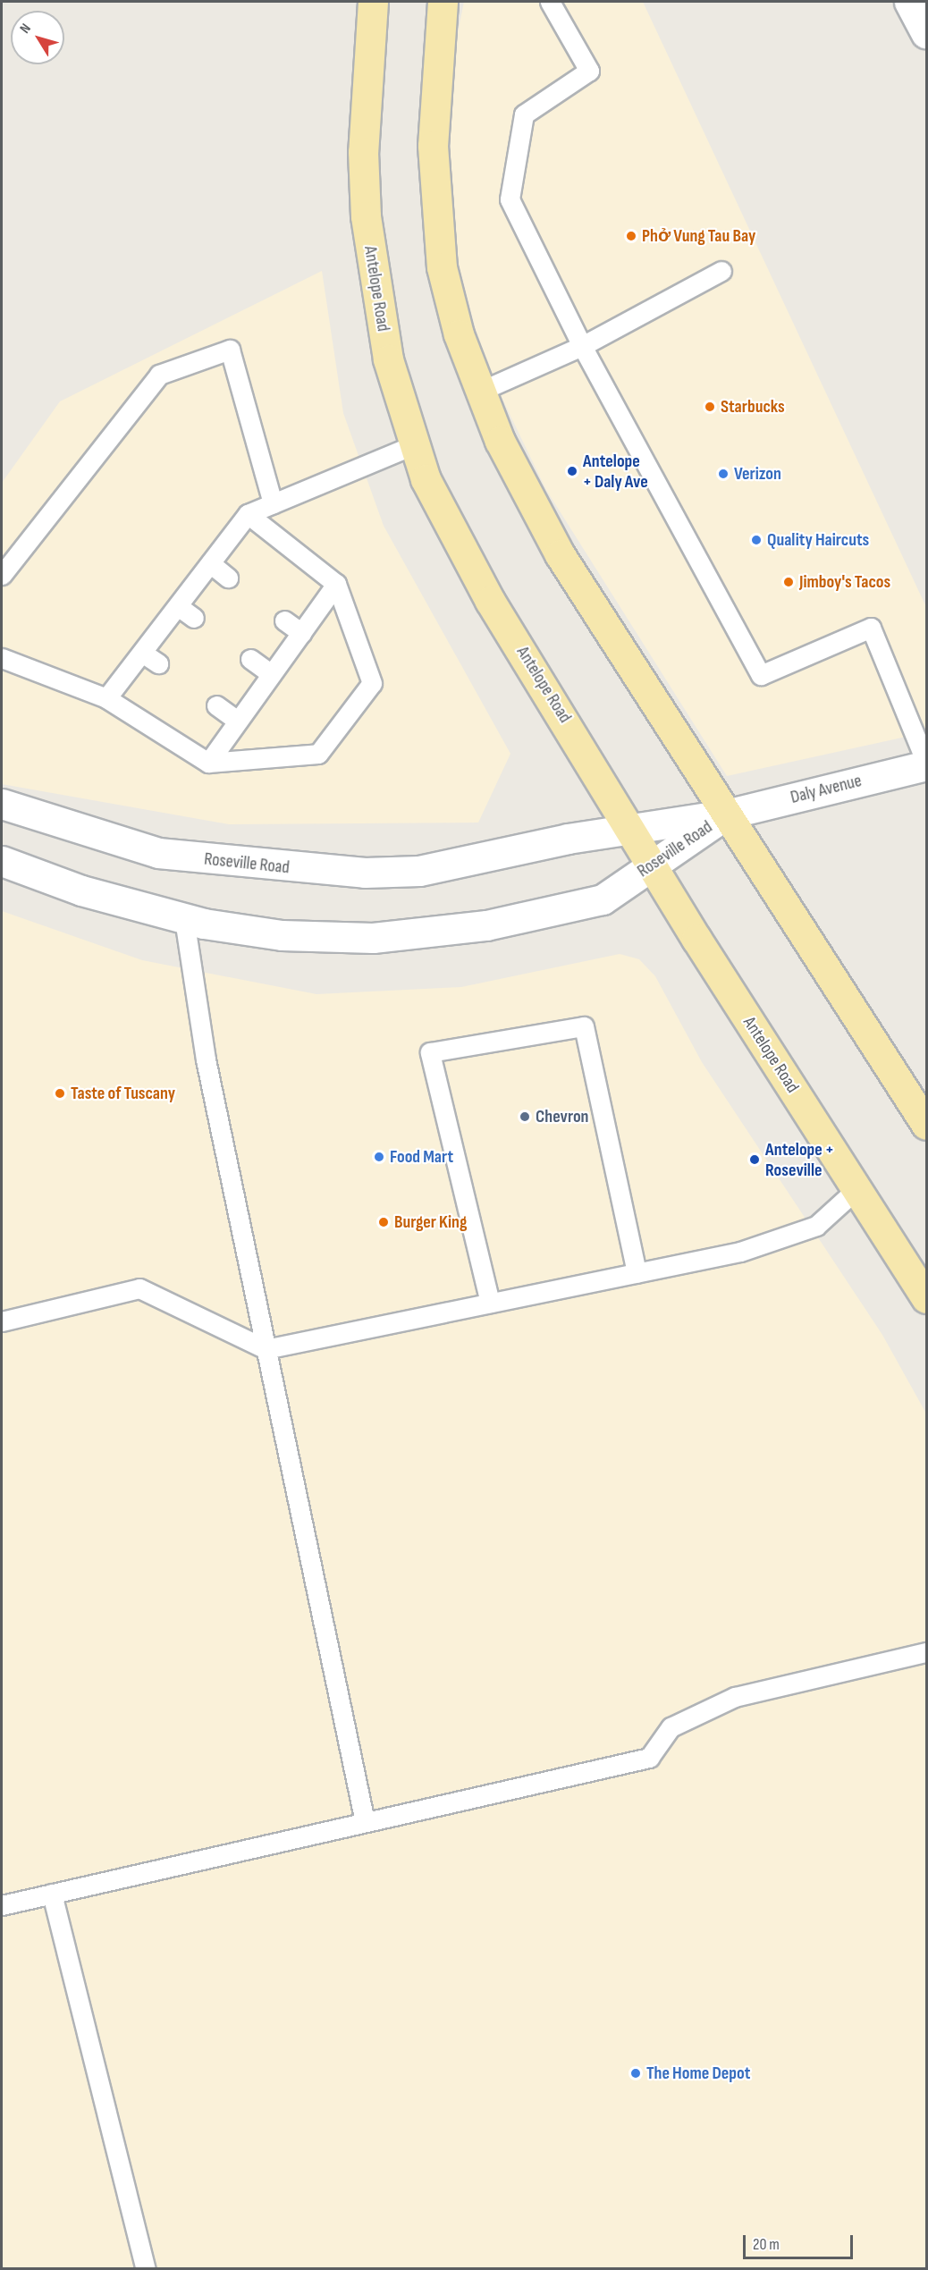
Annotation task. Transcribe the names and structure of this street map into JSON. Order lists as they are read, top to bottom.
{
  "streets": {
    "main road": ["Antelope Road", "Daly Avenue", "Roseville Road"]
  },
  "crossings": [
    ["Antelope Road", "Roseville Road"],
    ["Daly Avenue", "Roseville Road"]
  ],
  "places": [
    "Phở Vung Tau Bay",
    "Starbucks",
    "Antelope + Daly Ave",
    "Verizon",
    "Quality Haircuts",
    "Jimboy's Tacos",
    "Taste of Tuscany",
    "Chevron",
    "Food Mart",
    "Antelope + Roseville",
    "Burger King",
    "The Home Depot"
  ],
  "scale_bar": "20 m",
  "north": "top left"
}
